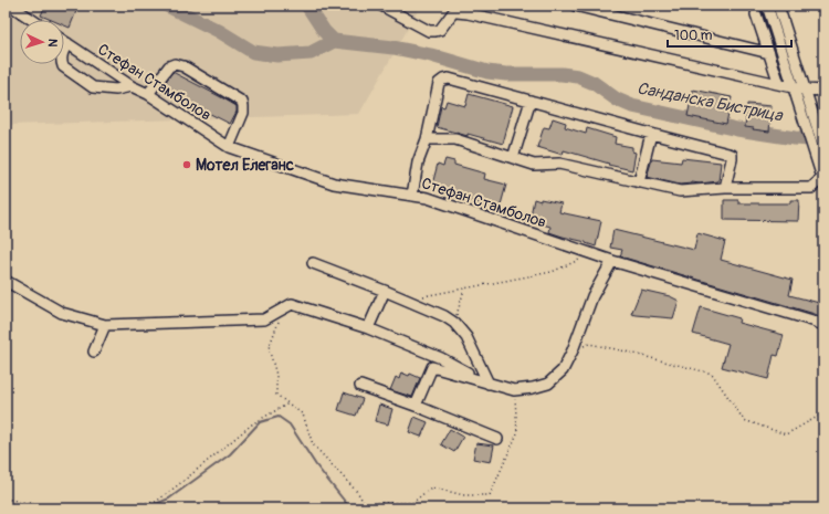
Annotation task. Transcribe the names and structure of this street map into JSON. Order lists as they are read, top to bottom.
{
  "streets": {
    "street": ["Стефан Стамболов"]
  },
  "water": ["Санданска Бистрица"],
  "places": ["Мотел Елеганс"],
  "scale_bar": "100 m",
  "north": "right"
}
